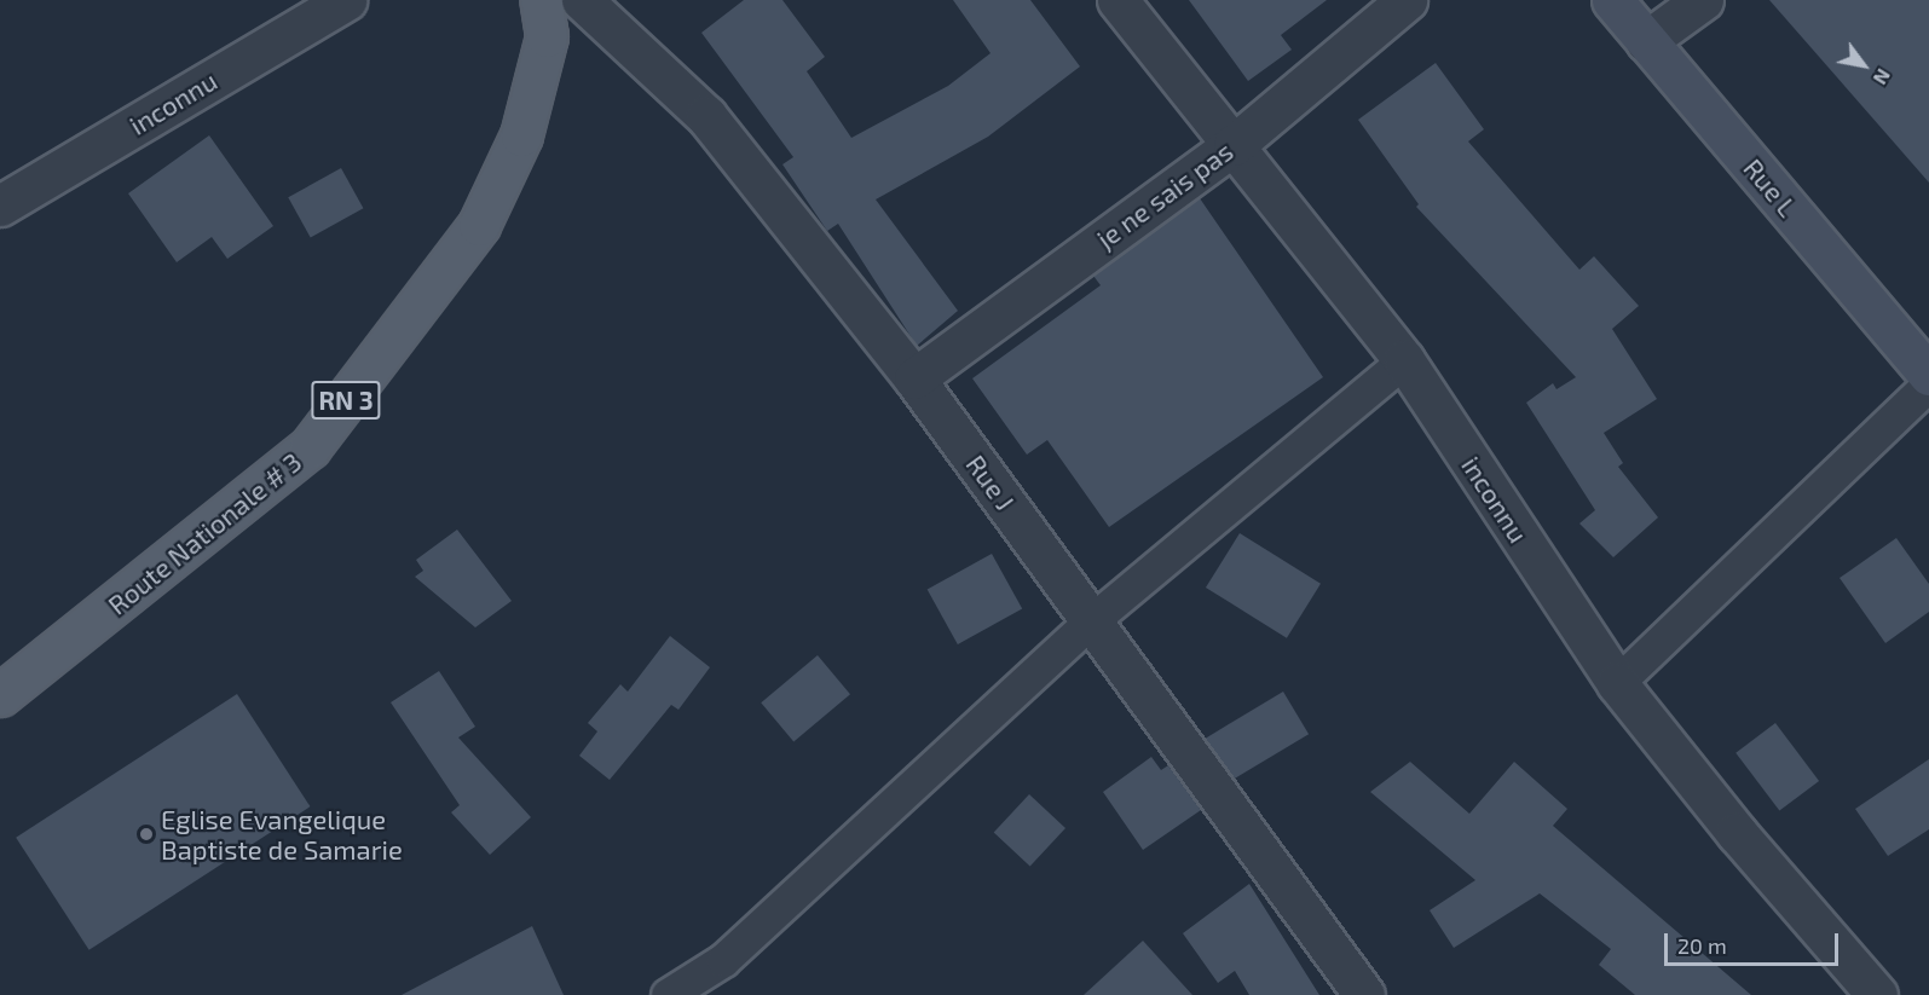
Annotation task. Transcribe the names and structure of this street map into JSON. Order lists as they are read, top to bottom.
{
  "streets": {
    "main road": ["RN 3", "Route Nationale # 3"],
    "street": [
      "inconnu",
      "Rue L",
      "je ne sais pas",
      "Rue J"
    ]
  },
  "crossings": [
    ["inconnu", "je ne sais pas"],
    ["je ne sais pas", "Rue J"]
  ],
  "places": ["Eglise Evangelique Baptiste de Samarie"],
  "scale_bar": "20 m",
  "north": "bottom right"
}
